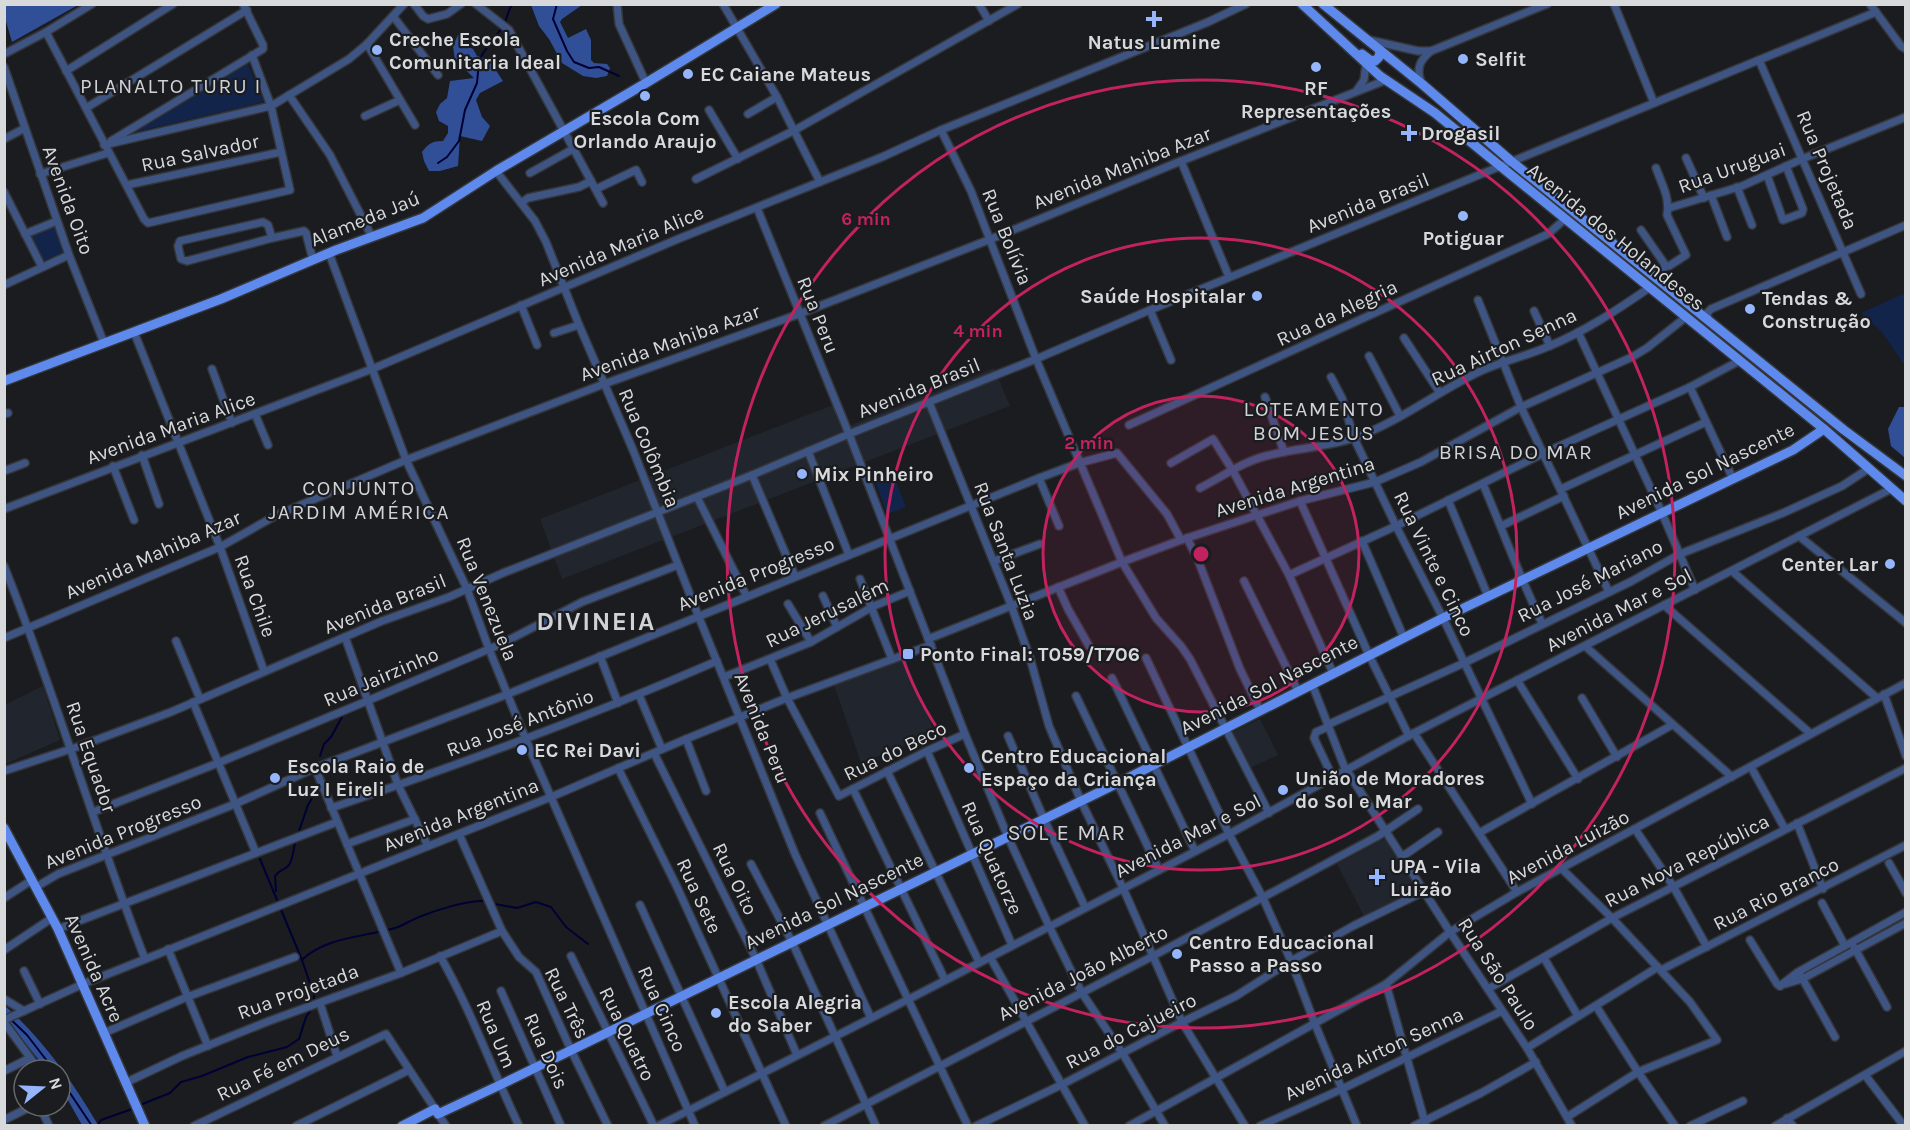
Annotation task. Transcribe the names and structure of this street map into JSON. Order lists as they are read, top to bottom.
{
  "streets": {
    "main road": [
      "Alameda Jaú",
      "Avenida dos Holandeses",
      "Avenida Sol Nascente",
      "Avenida Acre"
    ],
    "street": [
      "Rua Salvador",
      "Avenida Mahiba Azar",
      "Rua Uruguai",
      "Rua Projetada",
      "Avenida Oito",
      "Avenida Brasil",
      "Rua Bolívia",
      "Avenida Maria Alice",
      "Rua da Alegria",
      "Rua Peru",
      "Rua Airton Senna",
      "Rua Colômbia",
      "Avenida Argentina",
      "Rua Santa Luzia",
      "Rua Vinte e Cinco",
      "Avenida Progresso",
      "Rua José Mariano",
      "Rua Chile",
      "Rua Venezuela",
      "Avenida Mar e Sol",
      "Rua Jerusalém",
      "Rua Jairzinho",
      "Rua José Antônio",
      "Avenida Peru",
      "Rua do Beco",
      "Rua Equador",
      "Avenida Luizão",
      "Rua Quatorze",
      "Rua Nova República",
      "Rua Oito",
      "Rua Rio Branco",
      "Rua Sete",
      "Avenida João Alberto",
      "Rua São Paulo",
      "Rua Três",
      "Rua Cinco",
      "Rua do Cajueiro",
      "Rua Um",
      "Rua Quatro",
      "Rua Dois",
      "Avenida Airton Senna",
      "Rua Fé em Deus"
    ]
  },
  "crossings": [
    ["Avenida Mahiba Azar", "Rua Bolívia"],
    ["Avenida Mahiba Azar", "Avenida dos Holandeses"],
    ["Avenida Mahiba Azar", "Rua Peru"],
    ["Avenida Mahiba Azar", "Rua Colômbia"],
    ["Avenida Mahiba Azar", "Rua Chile"],
    ["Avenida Mahiba Azar", "Rua Venezuela"],
    ["Avenida Mahiba Azar", "Rua Equador"],
    ["Rua Uruguai", "Rua Projetada"],
    ["Rua Projetada", "Avenida Brasil"],
    ["Rua Projetada", "Avenida Acre"],
    ["Rua Projetada", "Rua Três"],
    ["Rua Projetada", "Rua Um"],
    ["Avenida Oito", "Alameda Jaú"],
    ["Avenida Brasil", "Rua Bolívia"],
    ["Avenida Brasil", "Avenida dos Holandeses"],
    ["Avenida Brasil", "Rua Peru"],
    ["Avenida Brasil", "Rua Colômbia"],
    ["Avenida Brasil", "Rua Santa Luzia"],
    ["Avenida Brasil", "Rua Chile"],
    ["Avenida Brasil", "Rua Venezuela"],
    ["Avenida Brasil", "Rua Equador"],
    ["Alameda Jaú", "Rua Colômbia"],
    ["Alameda Jaú", "Rua Chile"],
    ["Alameda Jaú", "Rua Venezuela"],
    ["Rua Bolívia", "Avenida Maria Alice"],
    ["Rua Bolívia", "Avenida Sol Nascente"],
    ["Rua Bolívia", "Avenida Argentina"],
    ["Rua Bolívia", "Avenida Mar e Sol"],
    ["Avenida dos Holandeses", "Rua da Alegria"],
    ["Avenida dos Holandeses", "Rua Airton Senna"],
    ["Avenida dos Holandeses", "Avenida Sol Nascente"],
    ["Avenida dos Holandeses", "Avenida Argentina"],
    ["Avenida dos Holandeses", "Rua José Mariano"],
    ["Avenida dos Holandeses", "Avenida Mar e Sol"],
    ["Avenida Maria Alice", "Rua Peru"],
    ["Avenida Maria Alice", "Rua Colômbia"],
    ["Avenida Maria Alice", "Rua Chile"],
    ["Avenida Maria Alice", "Rua Venezuela"],
    ["Rua Airton Senna", "Rua Vinte e Cinco"],
    ["Rua Colômbia", "Avenida Progresso"],
    ["Rua Colômbia", "Rua Jairzinho"],
    ["Rua Colômbia", "Avenida Peru"],
    ["Avenida Sol Nascente", "Rua Santa Luzia"],
    ["Avenida Sol Nascente", "Rua Vinte e Cinco"],
    ["Avenida Sol Nascente", "Avenida Peru"],
    ["Avenida Sol Nascente", "Rua Quatorze"],
    ["Avenida Sol Nascente", "Rua Oito"],
    ["Avenida Sol Nascente", "Rua Sete"],
    ["Avenida Sol Nascente", "Rua São Paulo"],
    ["Avenida Sol Nascente", "Rua Três"],
    ["Avenida Sol Nascente", "Rua Cinco"],
    ["Avenida Sol Nascente", "Rua Um"],
    ["Avenida Sol Nascente", "Rua Quatro"],
    ["Avenida Sol Nascente", "Rua Dois"],
    ["Avenida Argentina", "Rua Santa Luzia"],
    ["Avenida Argentina", "Rua Vinte e Cinco"],
    ["Avenida Argentina", "Rua Venezuela"],
    ["Avenida Argentina", "Avenida Peru"],
    ["Avenida Argentina", "Rua do Beco"],
    ["Avenida Argentina", "Rua Equador"],
    ["Avenida Argentina", "Rua Oito"],
    ["Avenida Argentina", "Rua Sete"],
    ["Avenida Argentina", "Avenida Acre"],
    ["Avenida Argentina", "Rua Três"],
    ["Rua Santa Luzia", "Avenida Mar e Sol"],
    ["Rua Santa Luzia", "Avenida Luizão"],
    ["Rua Santa Luzia", "Avenida João Alberto"],
    ["Rua Santa Luzia", "Rua do Cajueiro"],
    ["Rua Vinte e Cinco", "Rua José Mariano"],
    ["Rua Vinte e Cinco", "Avenida Mar e Sol"],
    ["Avenida Progresso", "Rua Venezuela"],
    ["Avenida Progresso", "Avenida Peru"],
    ["Avenida Progresso", "Rua Equador"],
    ["Avenida Progresso", "Avenida Acre"],
    ["Rua José Mariano", "Avenida Mar e Sol"],
    ["Rua José Mariano", "Rua São Paulo"],
    ["Rua Venezuela", "Rua Jairzinho"],
    ["Rua Venezuela", "Rua José Antônio"],
    ["Rua Venezuela", "Rua Cinco"],
    ["Avenida Mar e Sol", "Avenida Peru"],
    ["Avenida Mar e Sol", "Rua Quatorze"],
    ["Avenida Mar e Sol", "Rua Oito"],
    ["Avenida Mar e Sol", "Rua Sete"],
    ["Avenida Mar e Sol", "Rua São Paulo"],
    ["Avenida Mar e Sol", "Rua Cinco"],
    ["Avenida Mar e Sol", "Rua Quatro"],
    ["Rua Jerusalém", "Avenida Peru"],
    ["Rua Jairzinho", "Rua Equador"],
    ["Rua José Antônio", "Avenida Peru"],
    ["Rua do Beco", "Rua Quatorze"],
    ["Avenida Luizão", "Rua São Paulo"],
    ["Rua Nova República", "Rua São Paulo"],
    ["Rua Rio Branco", "Rua São Paulo"],
    ["Avenida João Alberto", "Rua São Paulo"],
    ["Rua São Paulo", "Rua do Cajueiro"],
    ["Rua São Paulo", "Avenida Airton Senna"]
  ],
  "districts": [
    "PLANALTO TURU I",
    "LOTEAMENTO BOM JESUS",
    "BRISA DO MAR",
    "CONJUNTO JARDIM AMÉRICA",
    "DIVINEIA",
    "SOL E MAR"
  ],
  "places": {
    "health": ["Natus Lumine", "Drogasil", "UPA - Vila Luizão"],
    "other": [
      "Creche Escola Comunitaria Ideal",
      "Selfit",
      "RF Representações",
      "EC Caiane Mateus",
      "Escola Com Orlando Araujo",
      "Potiguar",
      "Saúde Hospitalar",
      "Tendas & Construção",
      "Mix Pinheiro",
      "Center Lar",
      "EC Rei Davi",
      "Centro Educacional Espaço da Criança",
      "Escola Raio de Luz I Eireli",
      "União de Moradores do Sol e Mar",
      "Centro Educacional Passo a Passo",
      "Escola Alegria do Saber"
    ],
    "transit": ["Ponto Final: T059/T706"]
  },
  "north": "right",
  "rings": ["6 min", "4 min", "2 min"]
}
